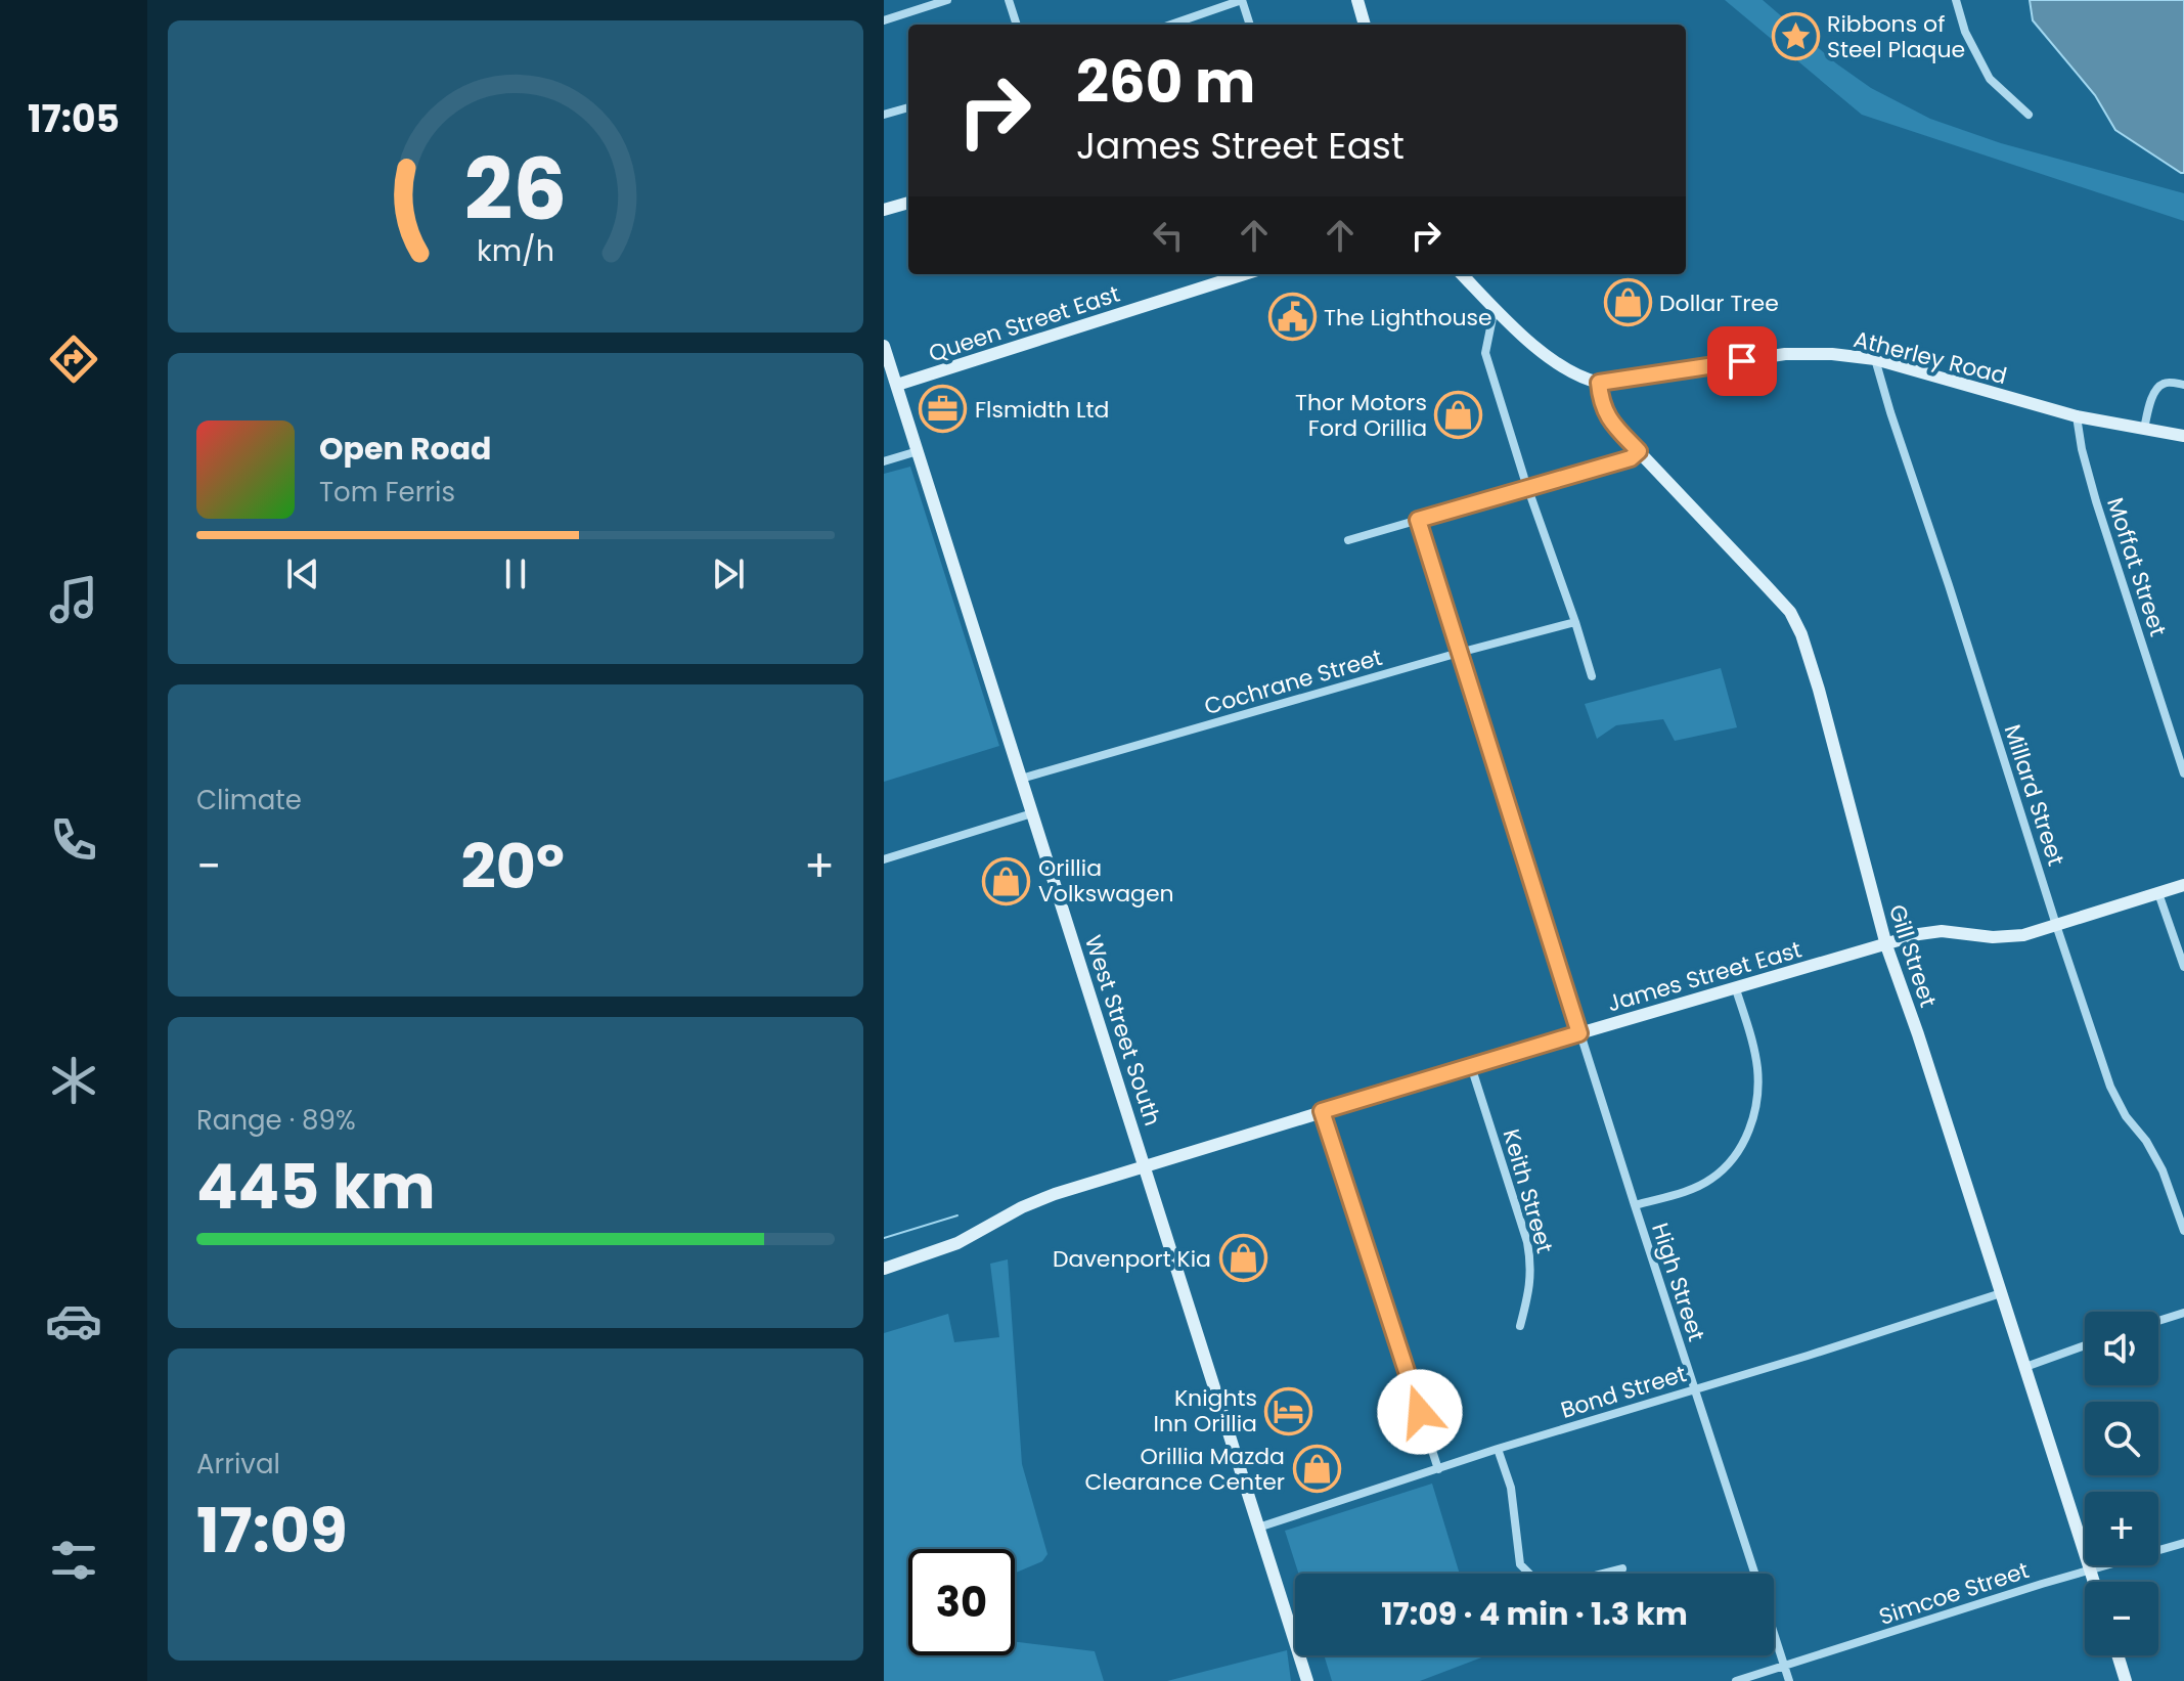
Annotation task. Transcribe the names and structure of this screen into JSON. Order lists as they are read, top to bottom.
{
  "streets": {
    "street": [
      "Queen Street East",
      "Atherley Road",
      "Moffat Street",
      "Cochrane Street",
      "Millard Street",
      "Gill Street",
      "James Street East",
      "West Street South",
      "Keith Street",
      "High Street",
      "Bond Street",
      "Simcoe Street"
    ]
  },
  "crossings": [
    ["Queen Street East", "West Street South"],
    ["Atherley Road", "Moffat Street"],
    ["Atherley Road", "Millard Street"],
    ["Atherley Road", "Gill Street"],
    ["Cochrane Street", "West Street South"],
    ["Cochrane Street", "High Street"],
    ["Millard Street", "James Street East"],
    ["Gill Street", "James Street East"],
    ["Gill Street", "Bond Street"],
    ["Gill Street", "Simcoe Street"],
    ["James Street East", "West Street South"],
    ["James Street East", "Keith Street"],
    ["James Street East", "High Street"],
    ["West Street South", "Bond Street"],
    ["High Street", "Bond Street"],
    ["High Street", "Simcoe Street"]
  ],
  "places": {
    "place": ["Ribbons of Steel Plaque"],
    "shop": [
      "Dollar Tree",
      "Thor Motors Ford Orillia",
      "Orillia Volkswagen",
      "Davenport Kia",
      "Orillia Mazda Clearance Center"
    ],
    "public building": ["The Lighthouse"],
    "office": ["Flsmidth Ltd"],
    "hotel": ["Knights Inn Orillia"]
  },
  "page": {
    "tabs": "17:05",
    "turn": ["260 m", "James Street East"],
    "song": ["Open Road", "Tom Ferris"],
    "tile": [
      "Climate",
      ["Range · 89%", "445 km"],
      ["Arrival", "17:09"]
    ],
    "heat": ["−", "20°", "+"],
    "map_buttons": ["+", "−"],
    "limit": "30",
    "trip": "17:09 · 4 min · 1.3 km",
    "gauge": ["26", "km/h"]
  }
}
